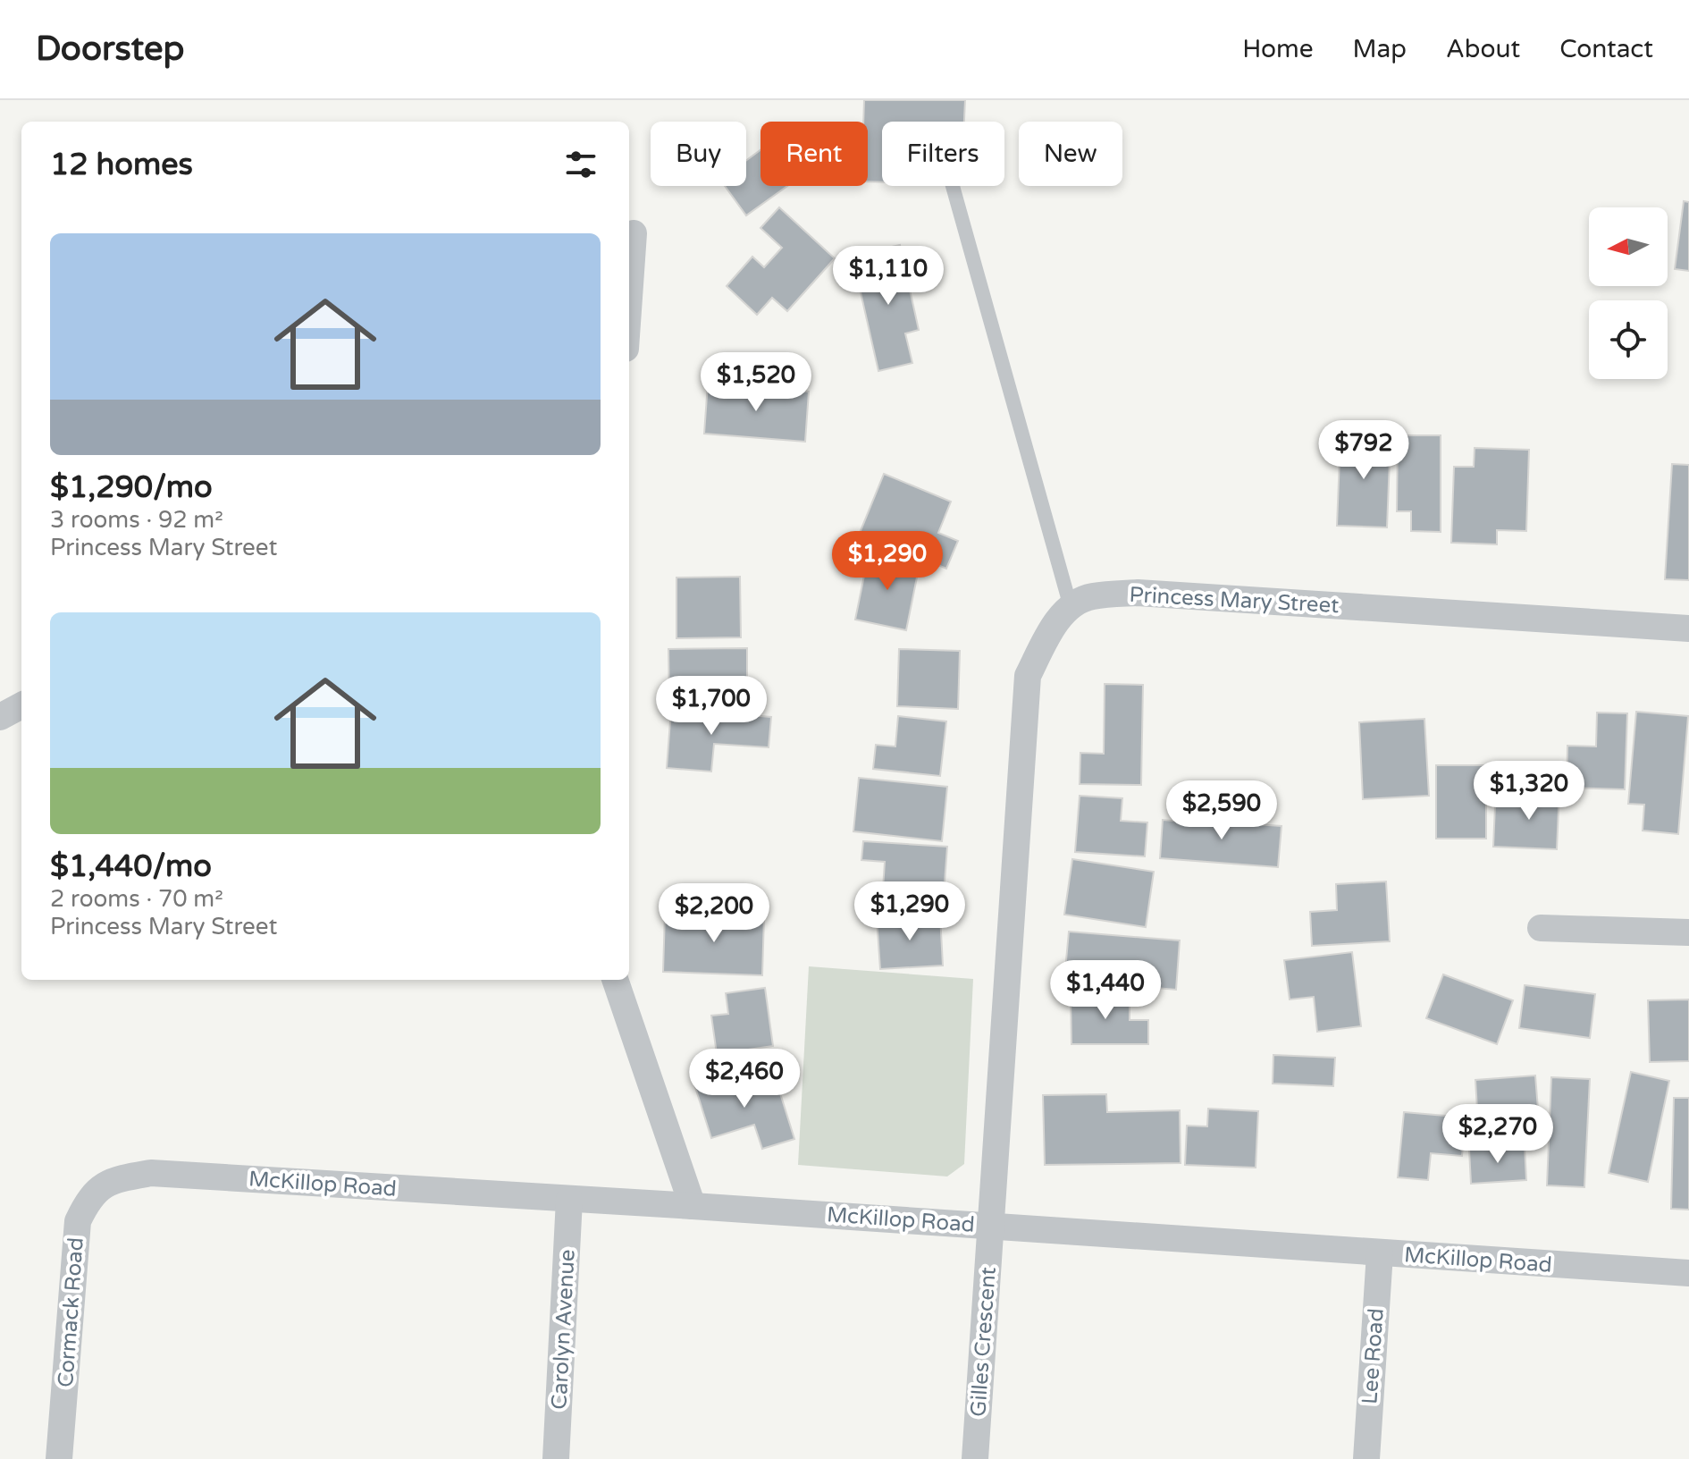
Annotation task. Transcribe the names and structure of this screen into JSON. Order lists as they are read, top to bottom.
{
  "streets": {
    "street": [
      "Princess Mary Street",
      "McKillop Road",
      "Cormack Road",
      "Carolyn Avenue",
      "Gilles Crescent",
      "Lee Road"
    ]
  },
  "crossings": [
    ["McKillop Road", "Cormack Road"],
    ["McKillop Road", "Carolyn Avenue"],
    ["McKillop Road", "Gilles Crescent"],
    ["McKillop Road", "Lee Road"]
  ],
  "north": "left",
  "page": {
    "header": "Doorstep",
    "nav": [
      "Home",
      "Map",
      "About",
      "Contact"
    ],
    "chip": [
      "Buy",
      "Rent",
      "Filters",
      "New"
    ],
    "heading": "12 homes",
    "list": [
      {
        "name": "$1,290/mo",
        "note": "3 rooms · 92 m² · Princess Mary Street"
      },
      {
        "name": "$1,440/mo",
        "note": "2 rooms · 70 m² · Princess Mary Street"
      }
    ],
    "price": [
      "$1,110",
      "$1,520",
      "$792",
      "$1,290",
      "$1,700",
      "$1,320",
      "$2,590",
      "$1,290",
      "$2,200",
      "$1,440",
      "$2,460",
      "$2,270"
    ]
  }
}
